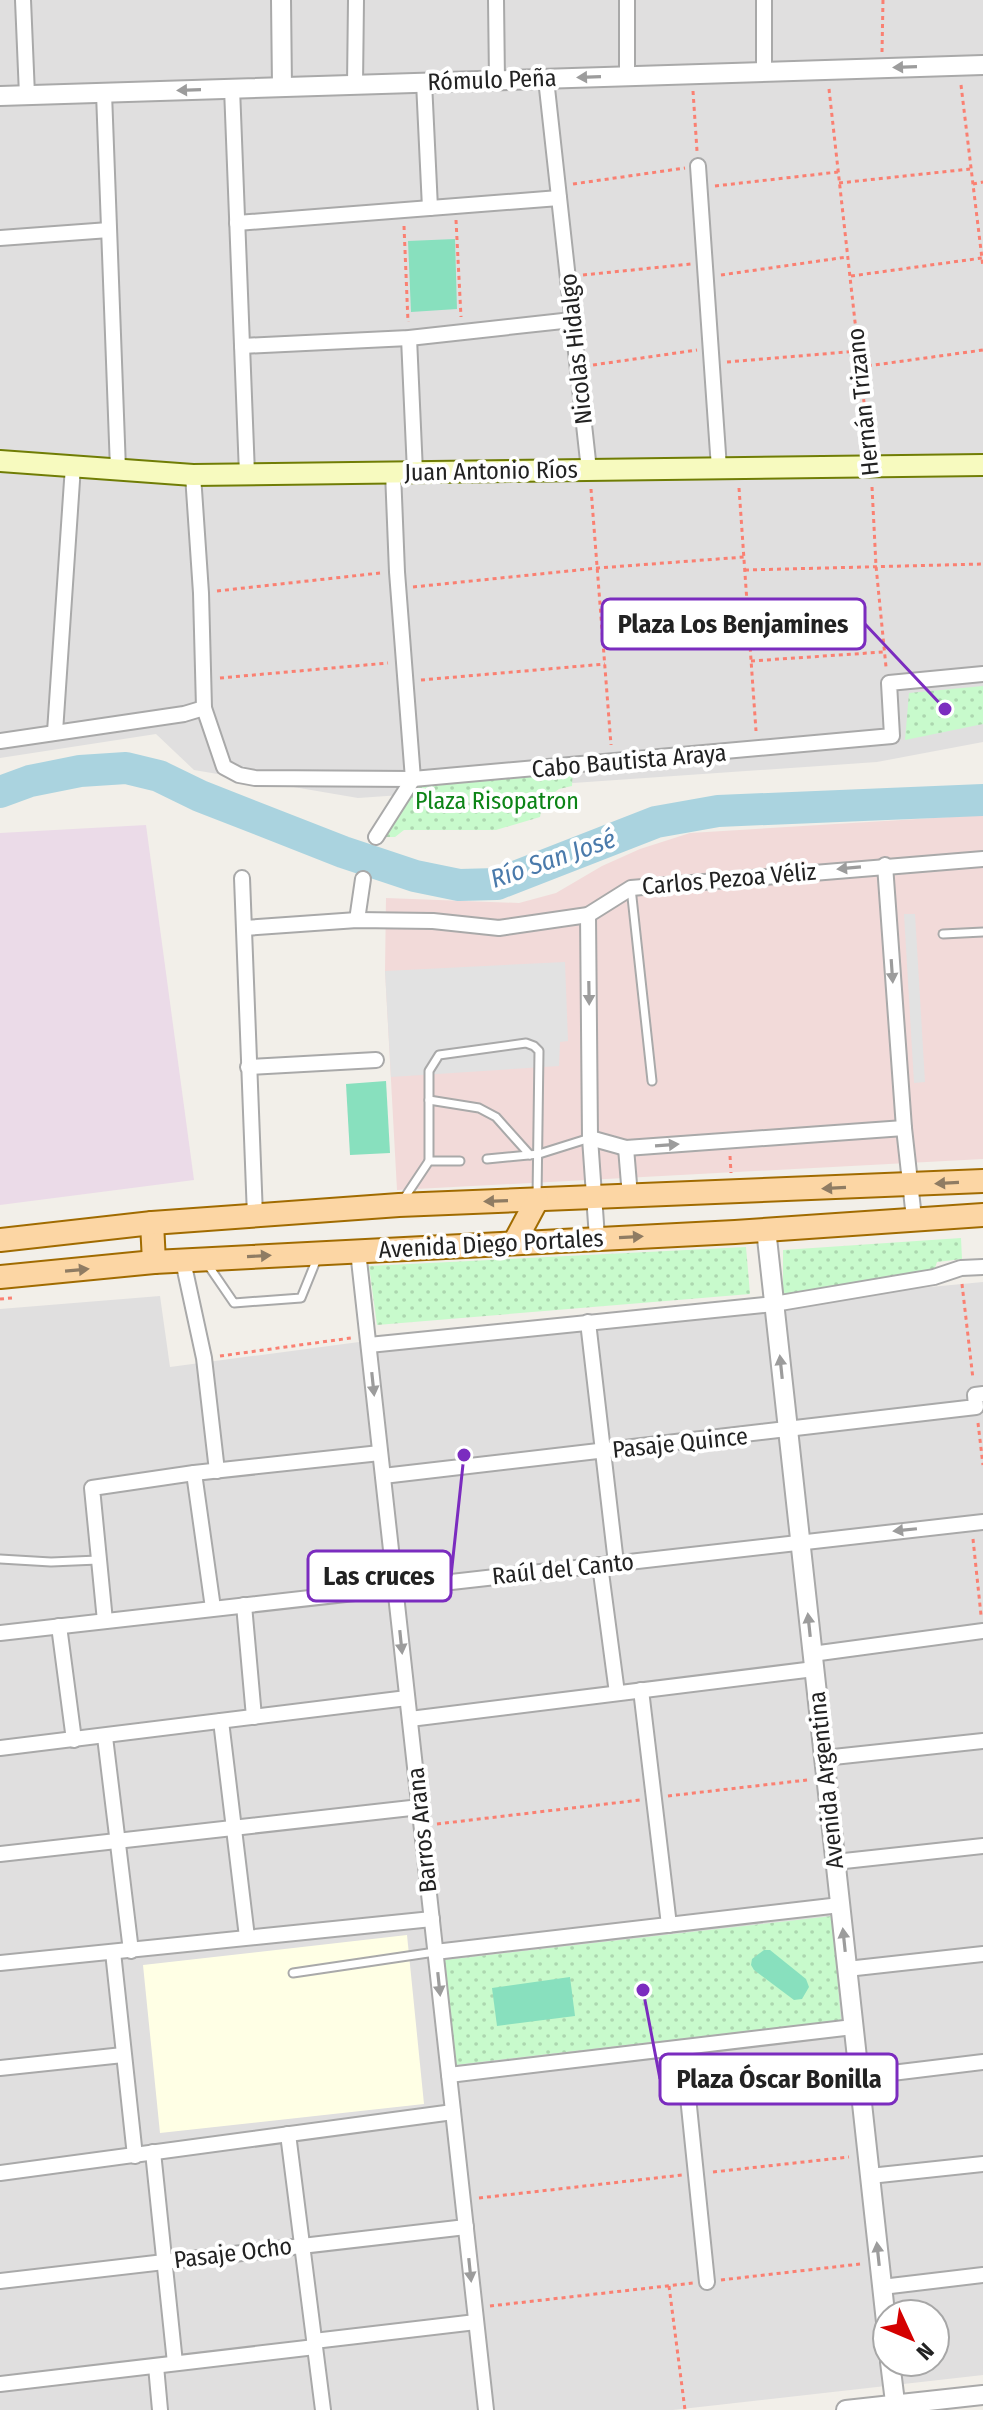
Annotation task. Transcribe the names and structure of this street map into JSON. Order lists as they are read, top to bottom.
{
  "streets": {
    "main road": ["Juan Antonio Ríos", "Avenida Diego Portales"],
    "street": [
      "Rómulo Peña",
      "Nicolas Hidalgo",
      "Cabo Bautista Araya",
      "Carlos Pezoa Véliz",
      "Pasaje Quince",
      "Raúl del Canto",
      "Avenida Argentina",
      "Barros Arana",
      "Pasaje Ocho"
    ],
    "path": ["Hernán Trizano"]
  },
  "crossings": [
    ["Rómulo Peña", "Nicolas Hidalgo"],
    ["Rómulo Peña", "Hernán Trizano"],
    ["Nicolas Hidalgo", "Juan Antonio Ríos"],
    ["Hernán Trizano", "Juan Antonio Ríos"],
    ["Hernán Trizano", "Cabo Bautista Araya"],
    ["Avenida Diego Portales", "Avenida Argentina"],
    ["Avenida Diego Portales", "Barros Arana"],
    ["Pasaje Quince", "Avenida Argentina"],
    ["Pasaje Quince", "Barros Arana"],
    ["Raúl del Canto", "Avenida Argentina"],
    ["Raúl del Canto", "Barros Arana"],
    ["Barros Arana", "Pasaje Ocho"]
  ],
  "one_way": ["Avenida Argentina", "Barros Arana"],
  "water": ["Río San José"],
  "parks": ["Plaza Risopatron"],
  "places": ["Plaza Los Benjamines", "Las cruces", "Plaza Óscar Bonilla"],
  "north": "bottom right"
}
